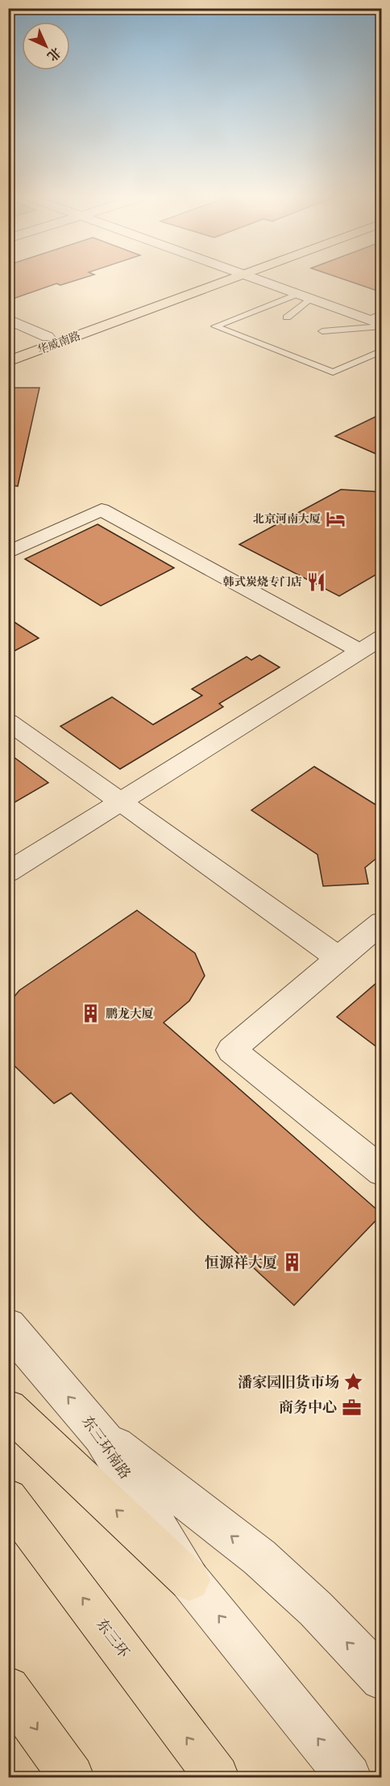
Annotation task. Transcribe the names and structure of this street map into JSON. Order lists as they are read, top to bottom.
{
  "streets": {
    "main road": ["华威南路", "东三环"],
    "street": ["东三环南路"]
  },
  "places": {
    "hotel": ["北京河南大厦"],
    "restaurant": ["韩式炭烧专门店"],
    "building": ["鹏龙大厦", "恒源祥大厦"],
    "place": ["潘家园旧货市场"],
    "office": ["商务中心"]
  },
  "north": "bottom right"
}
